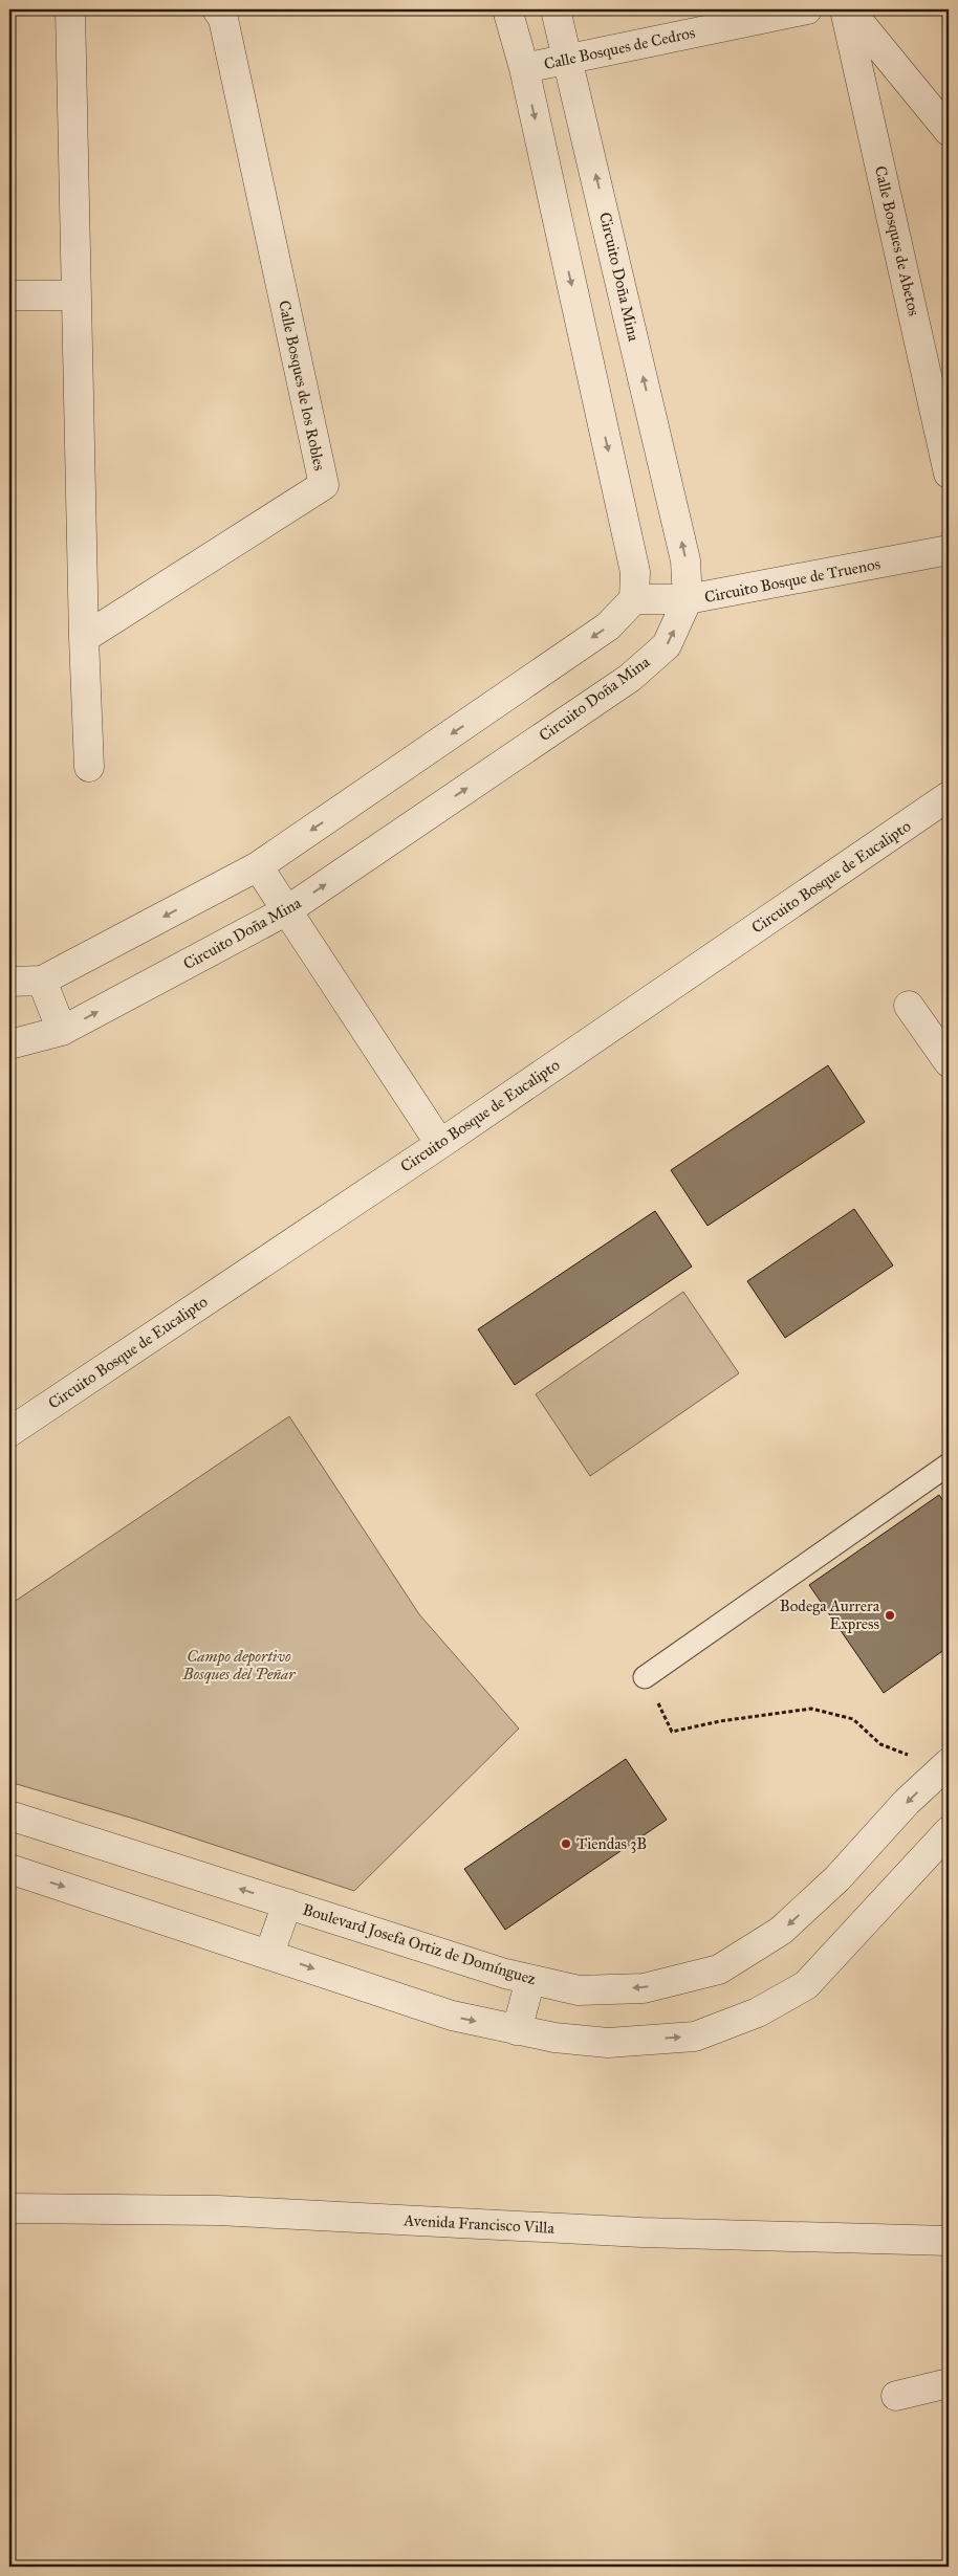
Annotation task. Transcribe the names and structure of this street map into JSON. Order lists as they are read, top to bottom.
{
  "streets": {
    "street": [
      "Calle Bosques de Cedros",
      "Calle Bosques de Abetos",
      "Circuito Doña Mina",
      "Calle Bosques de los Robles",
      "Circuito Bosque de Truenos",
      "Circuito Bosque de Eucalipto",
      "Boulevard Josefa Ortiz de Domínguez",
      "Avenida Francisco Villa"
    ]
  },
  "crossings": [
    ["Calle Bosques de Cedros", "Circuito Doña Mina"],
    ["Circuito Doña Mina", "Circuito Bosque de Truenos"]
  ],
  "one_way": ["Circuito Doña Mina", "Boulevard Josefa Ortiz de Domínguez"],
  "parks": ["Campo deportivo Bosques del Peñar"],
  "places": ["Bodega Aurrera Express", "Tiendas 3B"]
}
